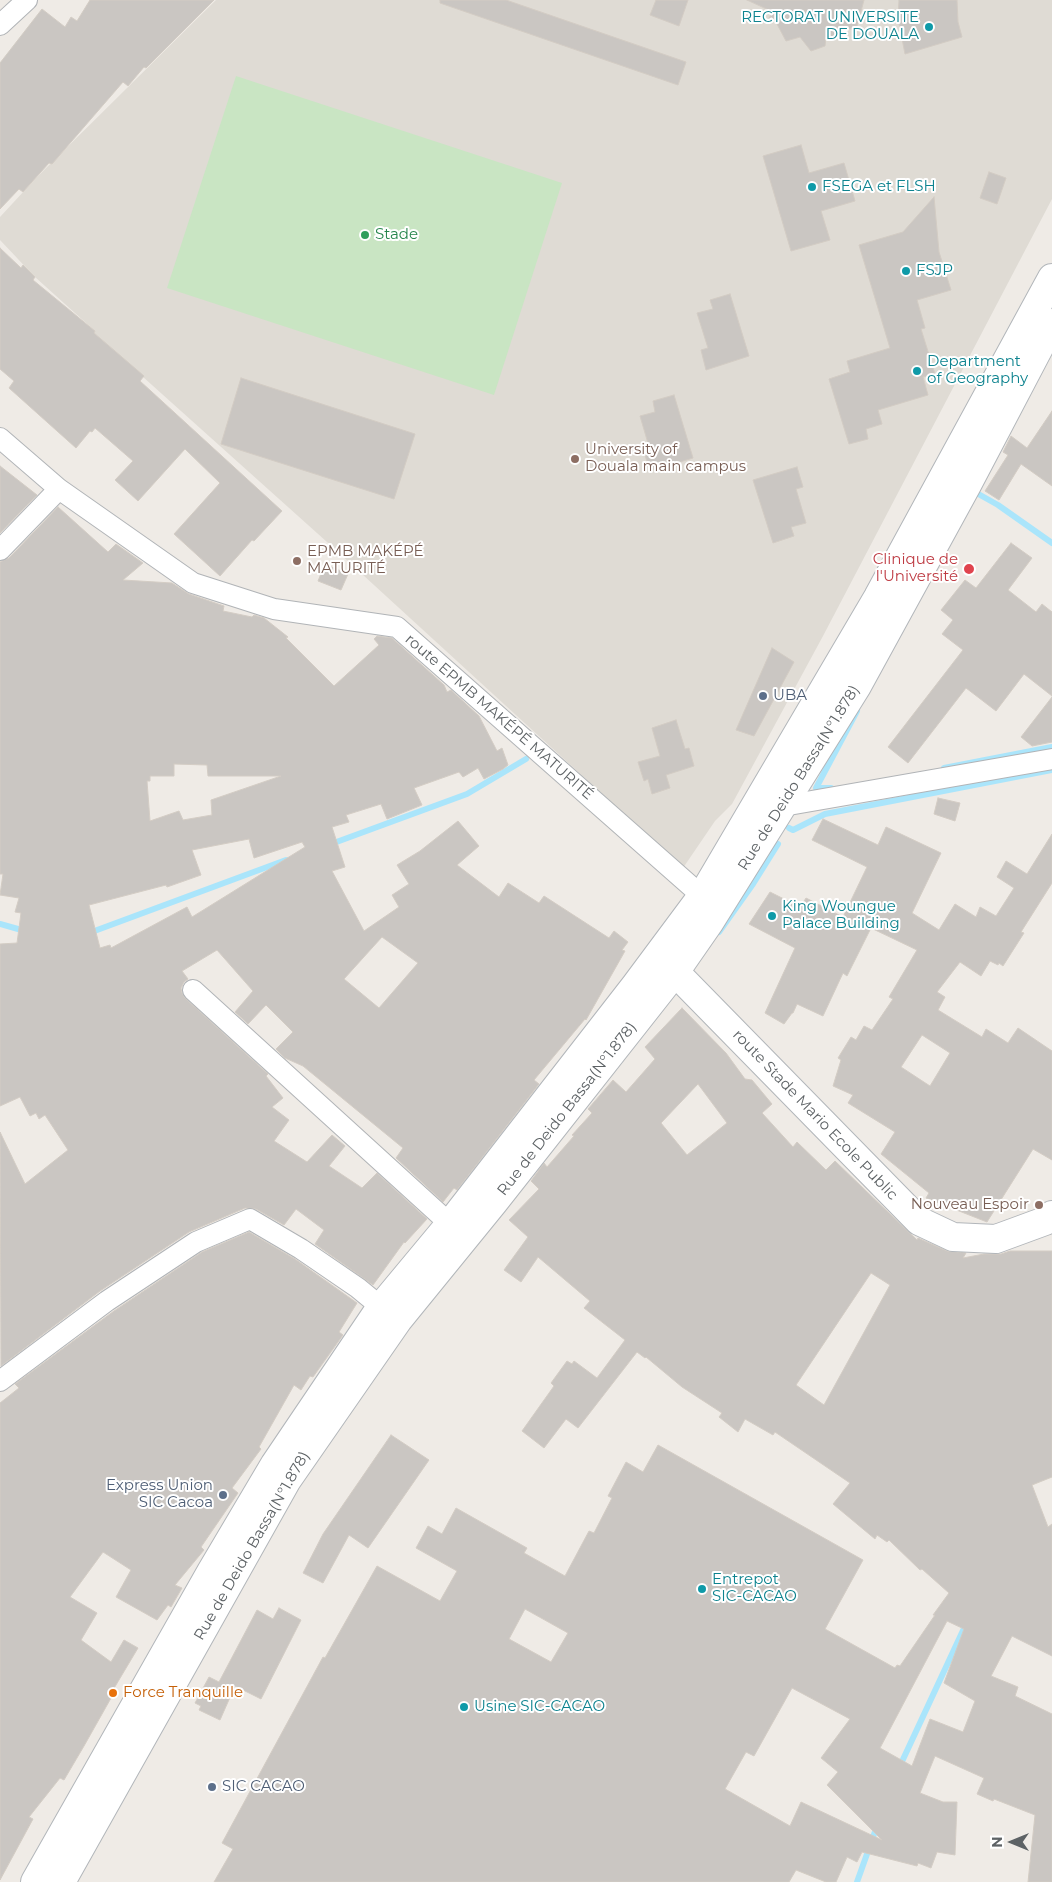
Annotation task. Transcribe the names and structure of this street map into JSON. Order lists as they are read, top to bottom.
{
  "streets": {
    "main road": ["Rue de Deido Bassa(N°1.878)", "route Stade Mario Ecole Public"],
    "street": ["route EPMB MAKÉPÉ MATURITÉ"]
  },
  "crossings": [
    ["Rue de Deido Bassa(N°1.878)", "route Stade Mario Ecole Public"]
  ],
  "places": [
    "RECTORAT UNIVERSITE DE DOUALA",
    "FSEGA et FLSH",
    "Stade",
    "FSJP",
    "Department of Geography",
    "University of Douala main campus",
    "EPMB MAKÉPÉ MATURITÉ",
    "Clinique de l'Université",
    "UBA",
    "King Woungue Palace Building",
    "Nouveau Espoir",
    "Express Union SIC Cacoa",
    "Entrepot SIC-CACAO",
    "Force Tranquille",
    "Usine SIC-CACAO",
    "SIC CACAO"
  ],
  "north": "left"
}
